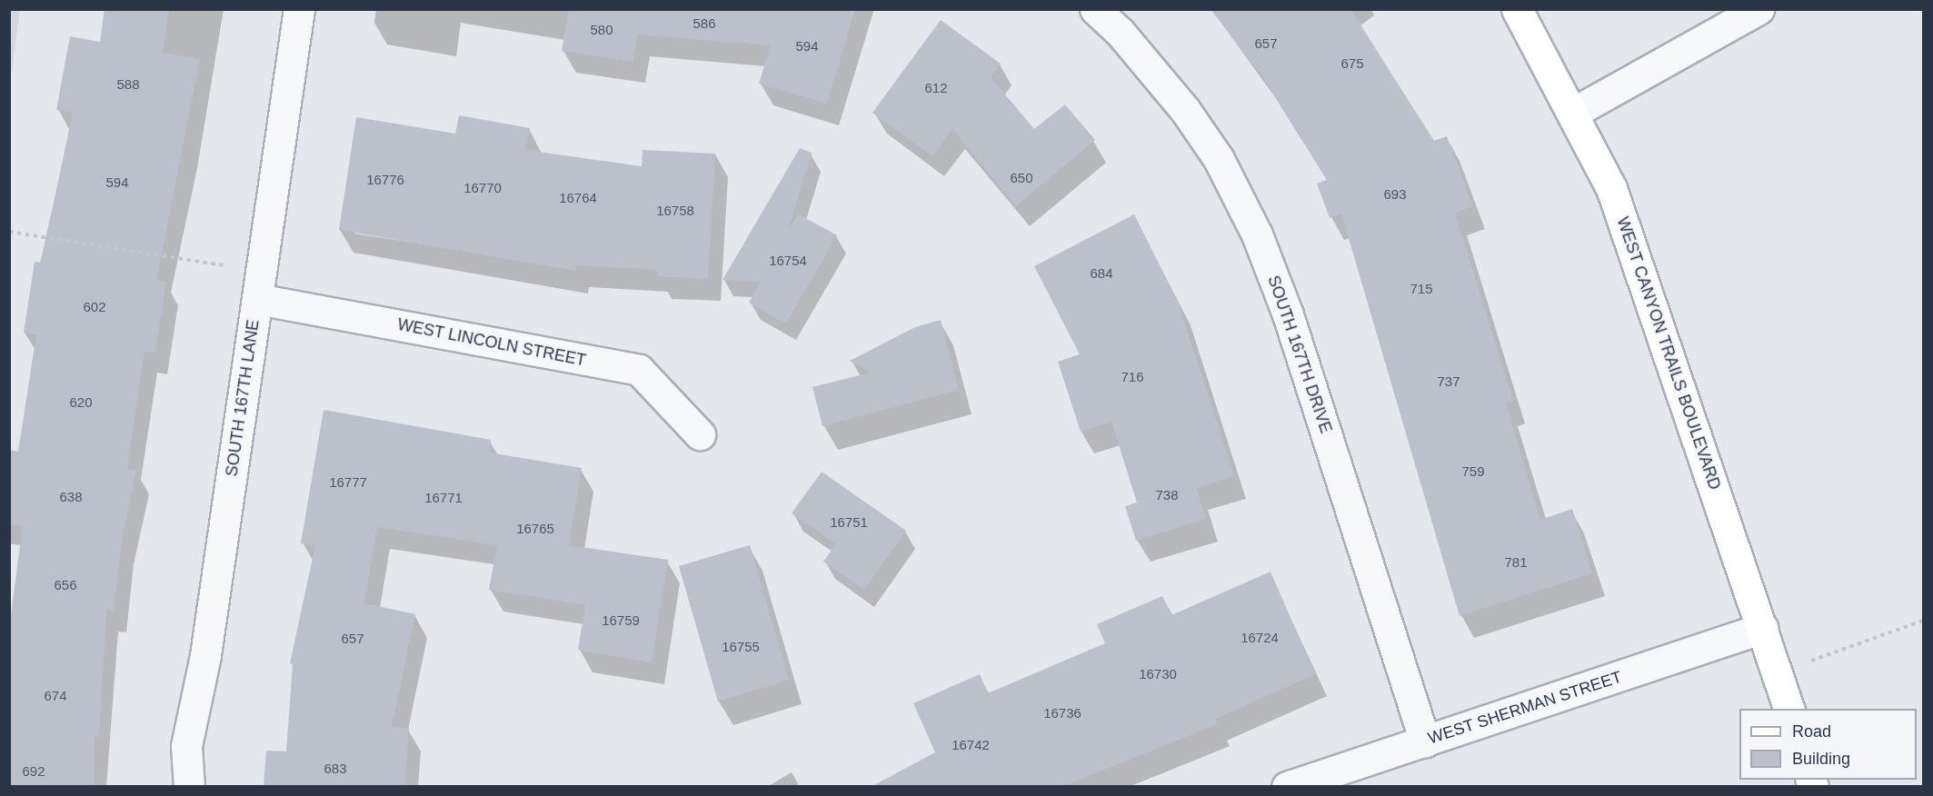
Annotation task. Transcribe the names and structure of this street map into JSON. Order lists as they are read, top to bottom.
{
  "streets": {
    "street": [
      "WEST LINCOLN STREET",
      "WEST CANYON TRAILS BOULEVARD",
      "SOUTH 167TH DRIVE",
      "SOUTH 167TH LANE",
      "WEST SHERMAN STREET"
    ]
  },
  "crossings": [
    ["WEST LINCOLN STREET", "SOUTH 167TH LANE"],
    ["WEST CANYON TRAILS BOULEVARD", "WEST SHERMAN STREET"],
    ["SOUTH 167TH DRIVE", "WEST SHERMAN STREET"]
  ],
  "house_numbers": [
    "586",
    "580",
    "657",
    "594",
    "675",
    "588",
    "612",
    "650",
    "16776",
    "594",
    "16770",
    "693",
    "16764",
    "16758",
    "16754",
    "684",
    "715",
    "602",
    "716",
    "737",
    "620",
    "759",
    "16777",
    "738",
    "638",
    "16771",
    "16751",
    "16765",
    "781",
    "656",
    "16759",
    "16724",
    "657",
    "16755",
    "16730",
    "674",
    "16736",
    "16742",
    "683",
    "692"
  ],
  "legend": ["Road", "Building"]
}
